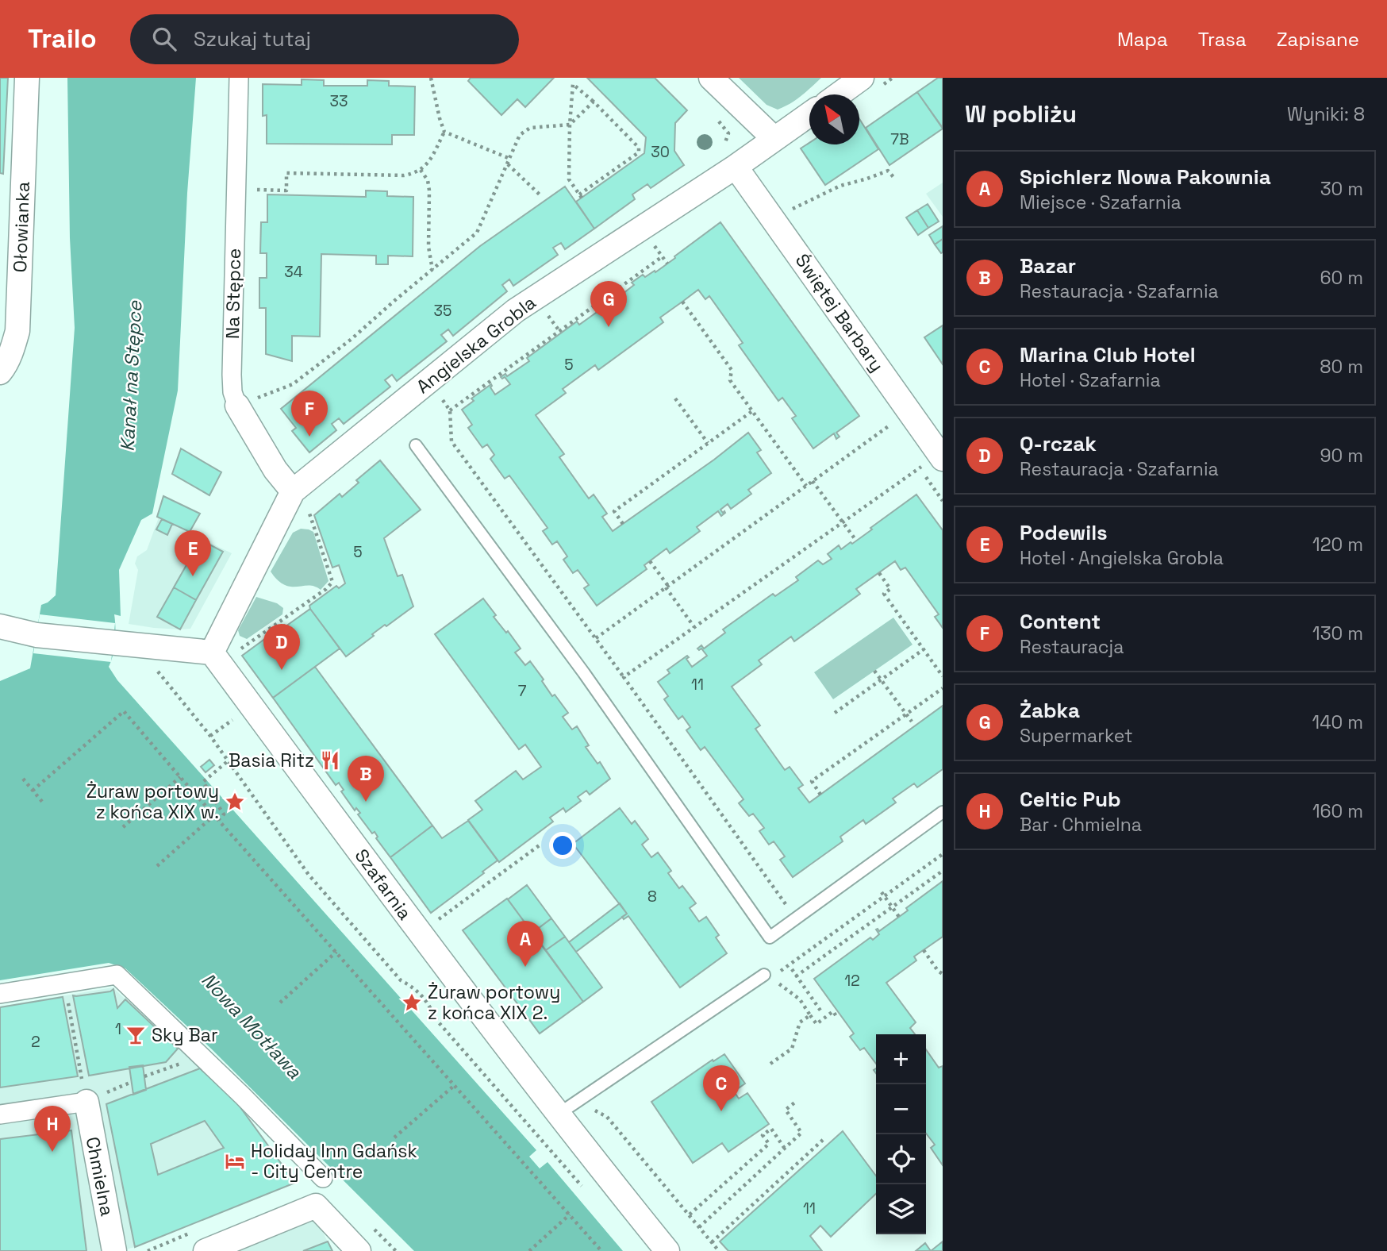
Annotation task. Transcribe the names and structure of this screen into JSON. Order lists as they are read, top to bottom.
{
  "streets": {
    "street": [
      "Ołowianka",
      "Na Stępce",
      "Świętej Barbary",
      "Angielska Grobla",
      "Szafarnia",
      "Chmielna"
    ]
  },
  "crossings": [
    ["Na Stępce", "Angielska Grobla"],
    ["Świętej Barbary", "Angielska Grobla"],
    ["Angielska Grobla", "Szafarnia"]
  ],
  "water": ["Kanał na Stępce", "Nowa Motława"],
  "places": {
    "restaurant": ["Basia Ritz"],
    "place": ["Żuraw portowy z końca XIX w.", "Żuraw portowy z końca XIX 2."],
    "bar": ["Sky Bar"],
    "hotel": ["Holiday Inn Gdańsk - City Centre"]
  },
  "house_numbers": [
    "33",
    "7B",
    "30",
    "34",
    "35",
    "5",
    "5",
    "11",
    "7",
    "8",
    "12",
    "1",
    "2",
    "11"
  ],
  "north": "top left",
  "page": {
    "header": "Trailo",
    "search": "Szukaj tutaj",
    "nav": ["Mapa", "Trasa", "Zapisane"],
    "heading": ["W pobliżu", "Wyniki: 8"],
    "list": [
      {
        "mark": "A",
        "name": "Spichlerz Nowa Pakownia",
        "note": "Miejsce · Szafarnia",
        "value": "30 m"
      },
      {
        "mark": "B",
        "name": "Bazar",
        "note": "Restauracja · Szafarnia",
        "value": "60 m"
      },
      {
        "mark": "C",
        "name": "Marina Club Hotel",
        "note": "Hotel · Szafarnia",
        "value": "80 m"
      },
      {
        "mark": "D",
        "name": "Q-rczak",
        "note": "Restauracja · Szafarnia",
        "value": "90 m"
      },
      {
        "mark": "E",
        "name": "Podewils",
        "note": "Hotel · Angielska Grobla",
        "value": "120 m"
      },
      {
        "mark": "F",
        "name": "Content",
        "note": "Restauracja",
        "value": "130 m"
      },
      {
        "mark": "G",
        "name": "Żabka",
        "note": "Supermarket",
        "value": "140 m"
      },
      {
        "mark": "H",
        "name": "Celtic Pub",
        "note": "Bar · Chmielna",
        "value": "160 m"
      }
    ],
    "pins": [
      "G",
      "F",
      "E",
      "D",
      "B",
      "A",
      "C",
      "H"
    ],
    "map_buttons": ["+", "−"]
  }
}
